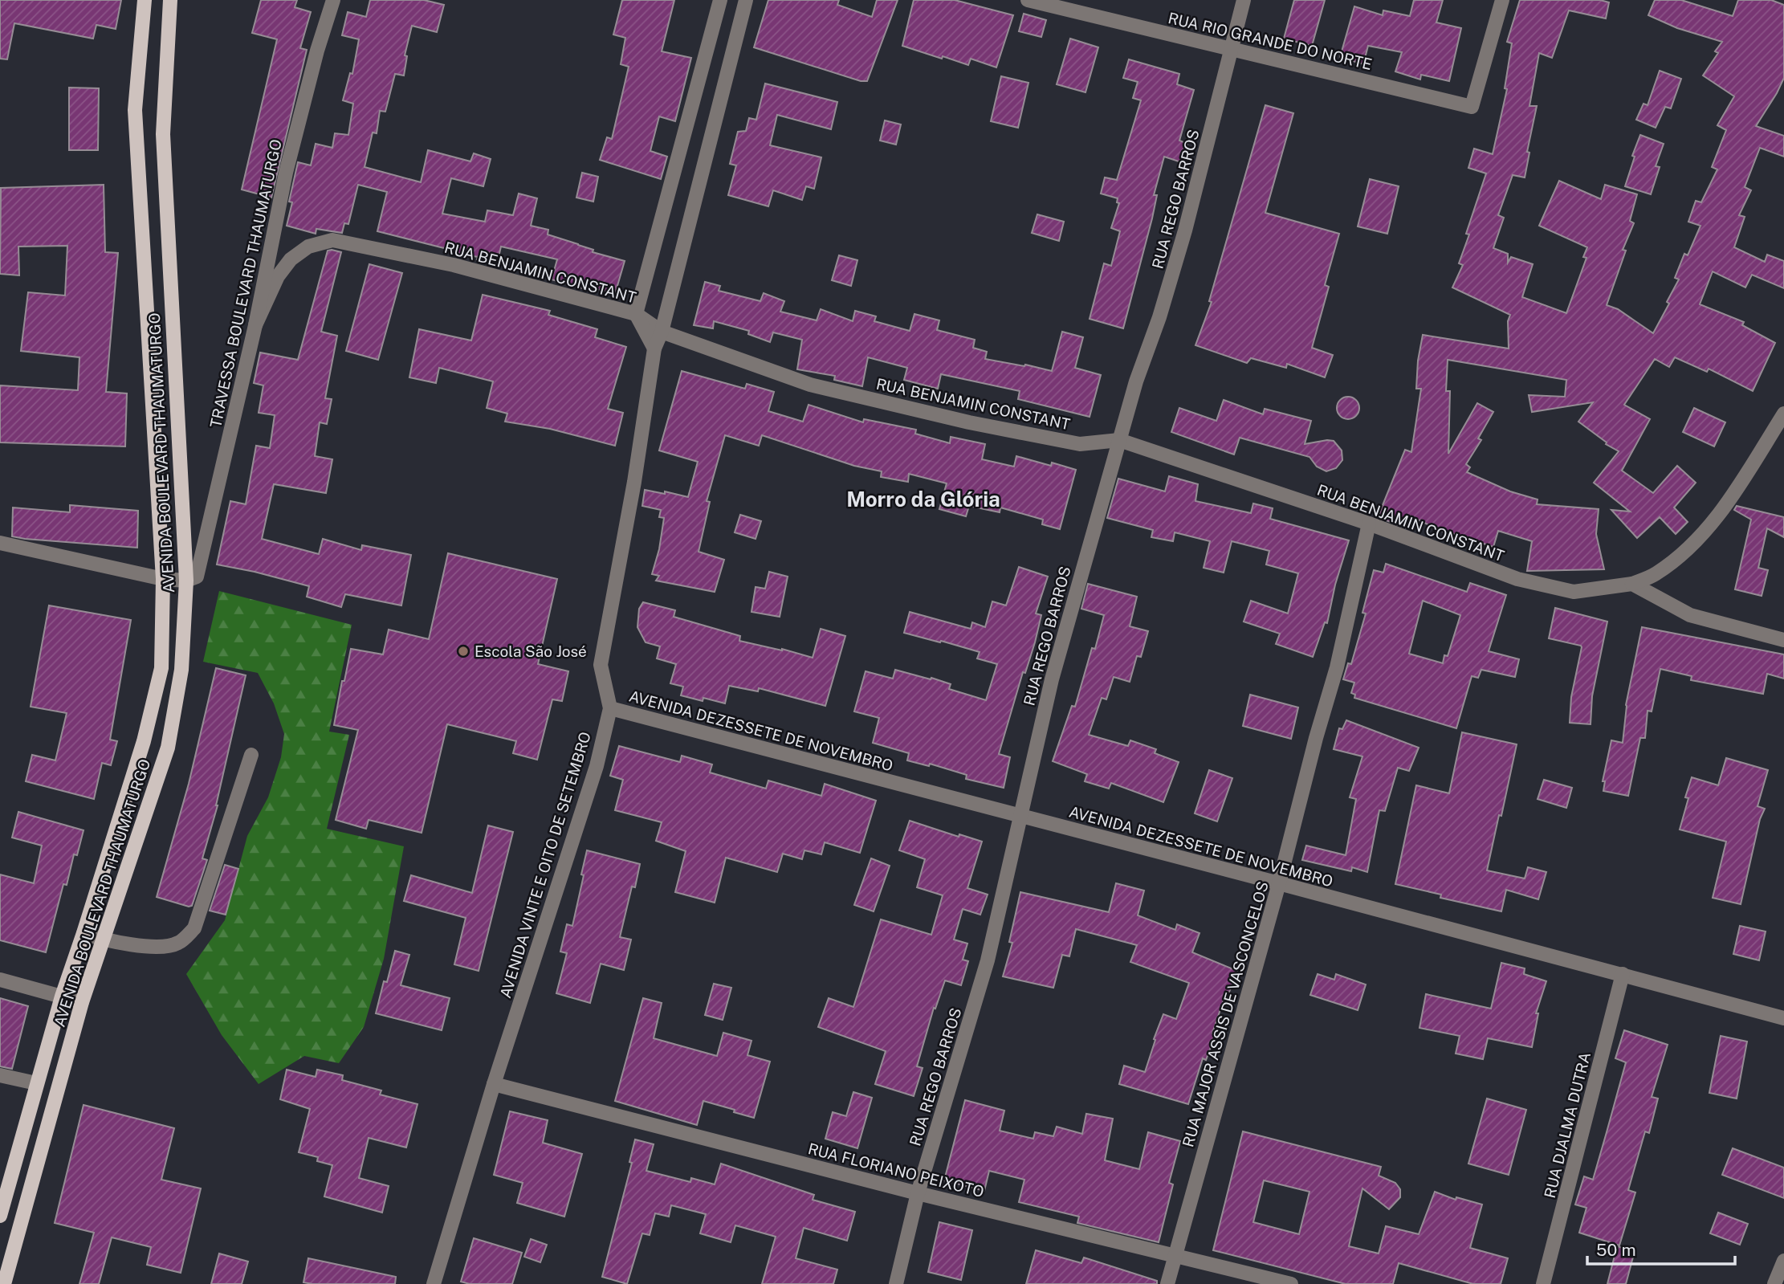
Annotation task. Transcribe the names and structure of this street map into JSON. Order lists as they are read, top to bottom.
{
  "streets": {
    "main road": ["AVENIDA BOULEVARD THAUMATURGO"],
    "street": [
      "RUA RIO GRANDE DO NORTE",
      "RUA REGO BARROS",
      "RUA BENJAMIN CONSTANT",
      "TRAVESSA BOULEVARD THAUMATURGO",
      "AVENIDA DEZESSETE DE NOVEMBRO",
      "AVENIDA VINTE E OITO DE SETEMBRO",
      "RUA MAJOR ASSIS DE VASCONCELOS",
      "RUA DJALMA DUTRA",
      "RUA FLORIANO PEIXOTO"
    ]
  },
  "crossings": [
    ["RUA RIO GRANDE DO NORTE", "RUA REGO BARROS"],
    ["RUA REGO BARROS", "RUA BENJAMIN CONSTANT"],
    ["RUA REGO BARROS", "AVENIDA DEZESSETE DE NOVEMBRO"],
    ["RUA REGO BARROS", "RUA FLORIANO PEIXOTO"],
    ["RUA BENJAMIN CONSTANT", "TRAVESSA BOULEVARD THAUMATURGO"],
    ["RUA BENJAMIN CONSTANT", "AVENIDA VINTE E OITO DE SETEMBRO"],
    ["RUA BENJAMIN CONSTANT", "RUA MAJOR ASSIS DE VASCONCELOS"],
    ["TRAVESSA BOULEVARD THAUMATURGO", "AVENIDA BOULEVARD THAUMATURGO"],
    ["AVENIDA DEZESSETE DE NOVEMBRO", "AVENIDA VINTE E OITO DE SETEMBRO"],
    ["AVENIDA DEZESSETE DE NOVEMBRO", "RUA MAJOR ASSIS DE VASCONCELOS"],
    ["AVENIDA DEZESSETE DE NOVEMBRO", "RUA DJALMA DUTRA"],
    ["AVENIDA VINTE E OITO DE SETEMBRO", "RUA FLORIANO PEIXOTO"],
    ["RUA MAJOR ASSIS DE VASCONCELOS", "RUA FLORIANO PEIXOTO"]
  ],
  "districts": ["Morro da Glória"],
  "places": ["Escola São José"],
  "scale_bar": "50 m"
}
